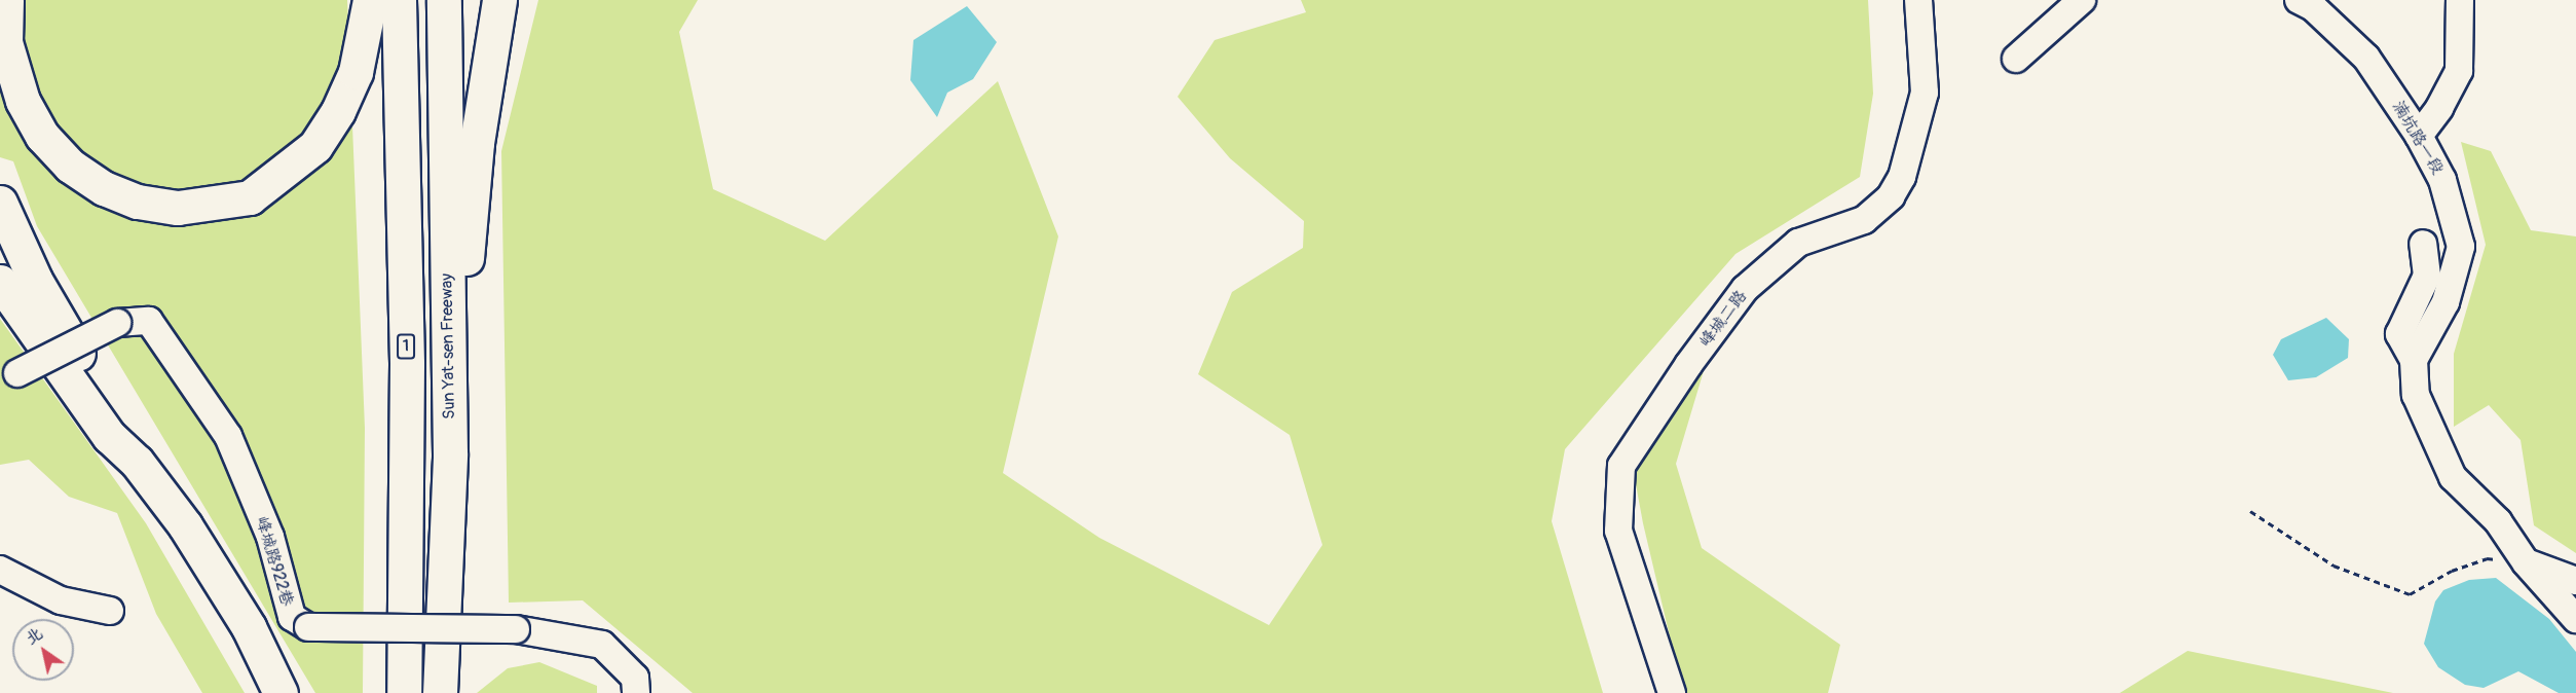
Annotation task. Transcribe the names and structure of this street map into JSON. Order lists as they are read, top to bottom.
{
  "streets": {
    "highway": ["1", "Sun Yat-sen Freeway"],
    "street": ["湳坑路一段", "峰城二路", "峰城路922巷"]
  },
  "north": "top left"
}
